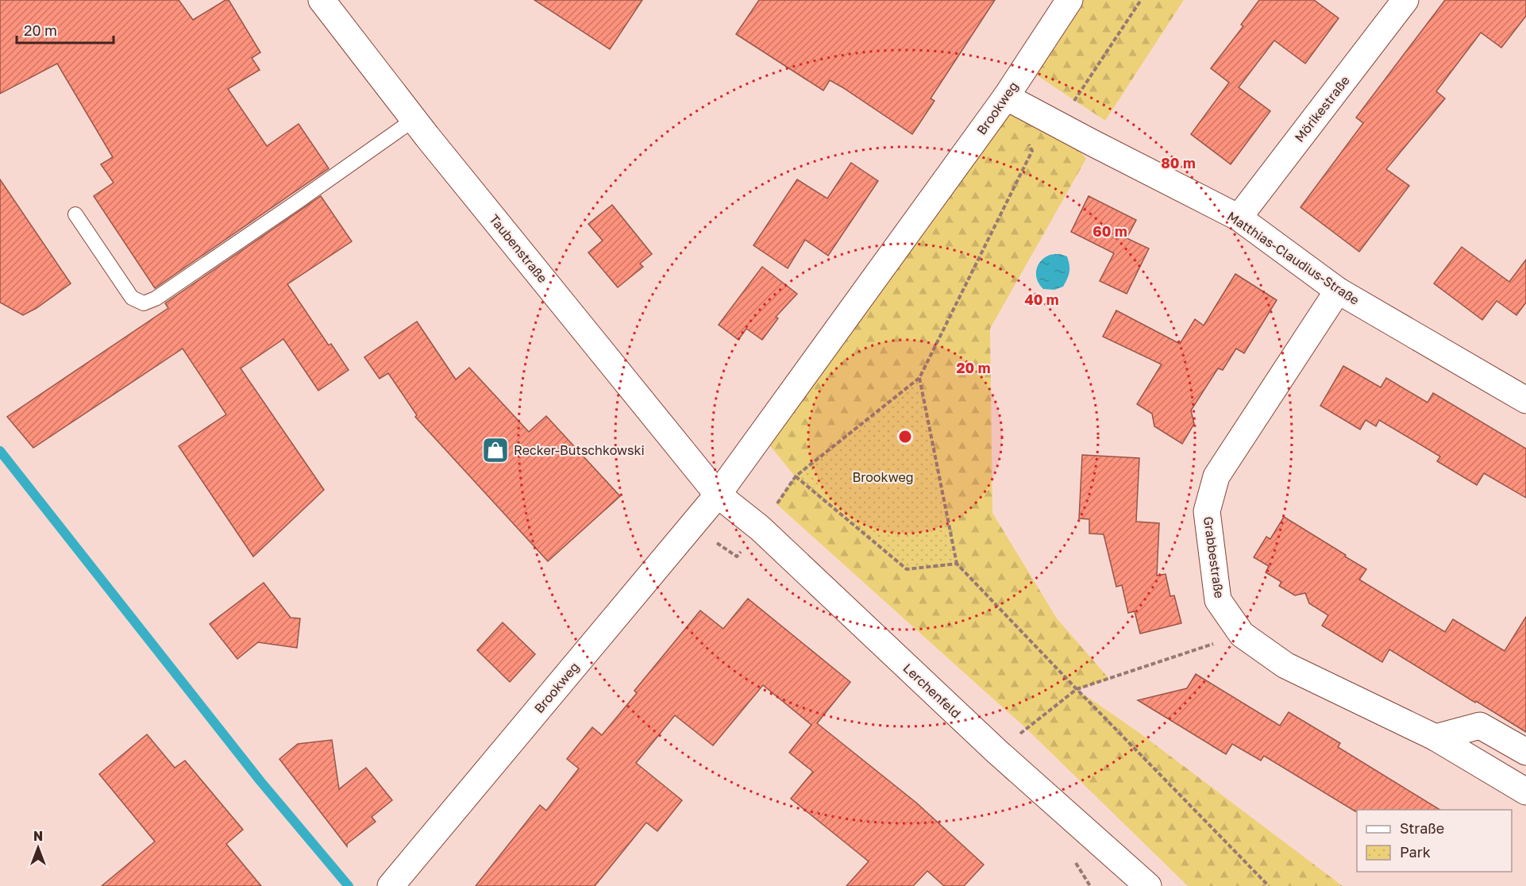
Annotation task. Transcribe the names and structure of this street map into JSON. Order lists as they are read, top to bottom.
{
  "streets": {
    "street": [
      "Brookweg",
      "Mörikestraße",
      "Taubenstraße",
      "Matthias-Claudius-Straße",
      "Grabbestraße",
      "Lerchenfeld"
    ]
  },
  "crossings": [
    ["Brookweg", "Taubenstraße"],
    ["Brookweg", "Matthias-Claudius-Straße"],
    ["Brookweg", "Lerchenfeld"],
    ["Mörikestraße", "Matthias-Claudius-Straße"],
    ["Taubenstraße", "Lerchenfeld"],
    ["Matthias-Claudius-Straße", "Grabbestraße"]
  ],
  "parks": ["Brookweg"],
  "places": {
    "shop": ["Recker-Butschkowski"]
  },
  "legend": ["Straße", "Park"],
  "scale_bar": "20 m",
  "north": "top",
  "rings": [
    "80 m",
    "60 m",
    "40 m",
    "20 m"
  ]
}
